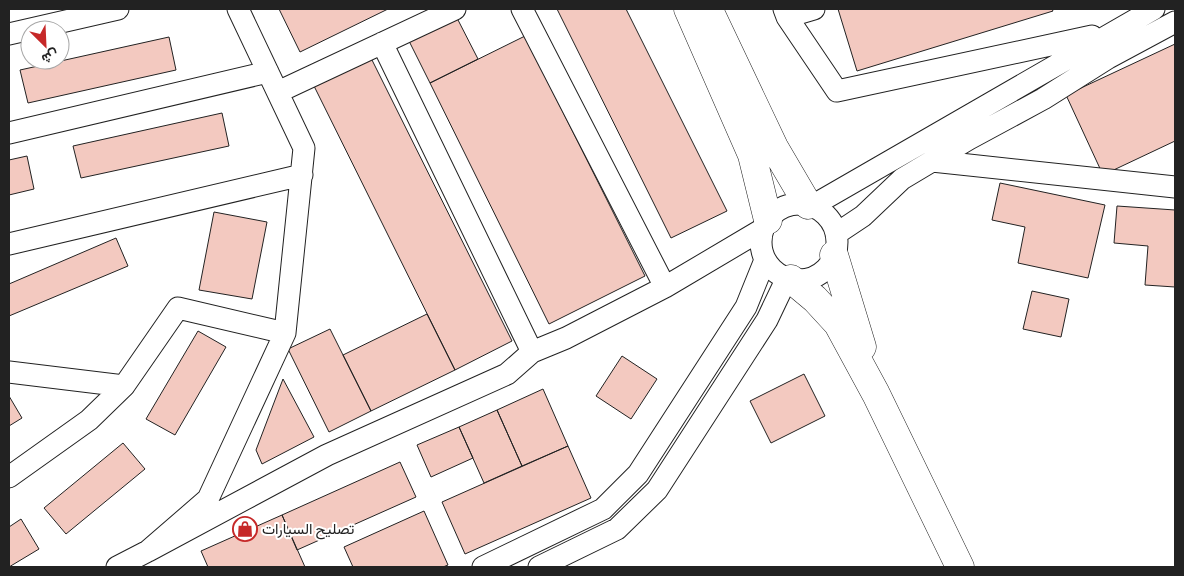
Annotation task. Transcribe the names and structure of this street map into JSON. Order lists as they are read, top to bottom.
{
  "places": {
    "shop": ["تصليح السيارات"]
  },
  "north": "bottom right"
}
